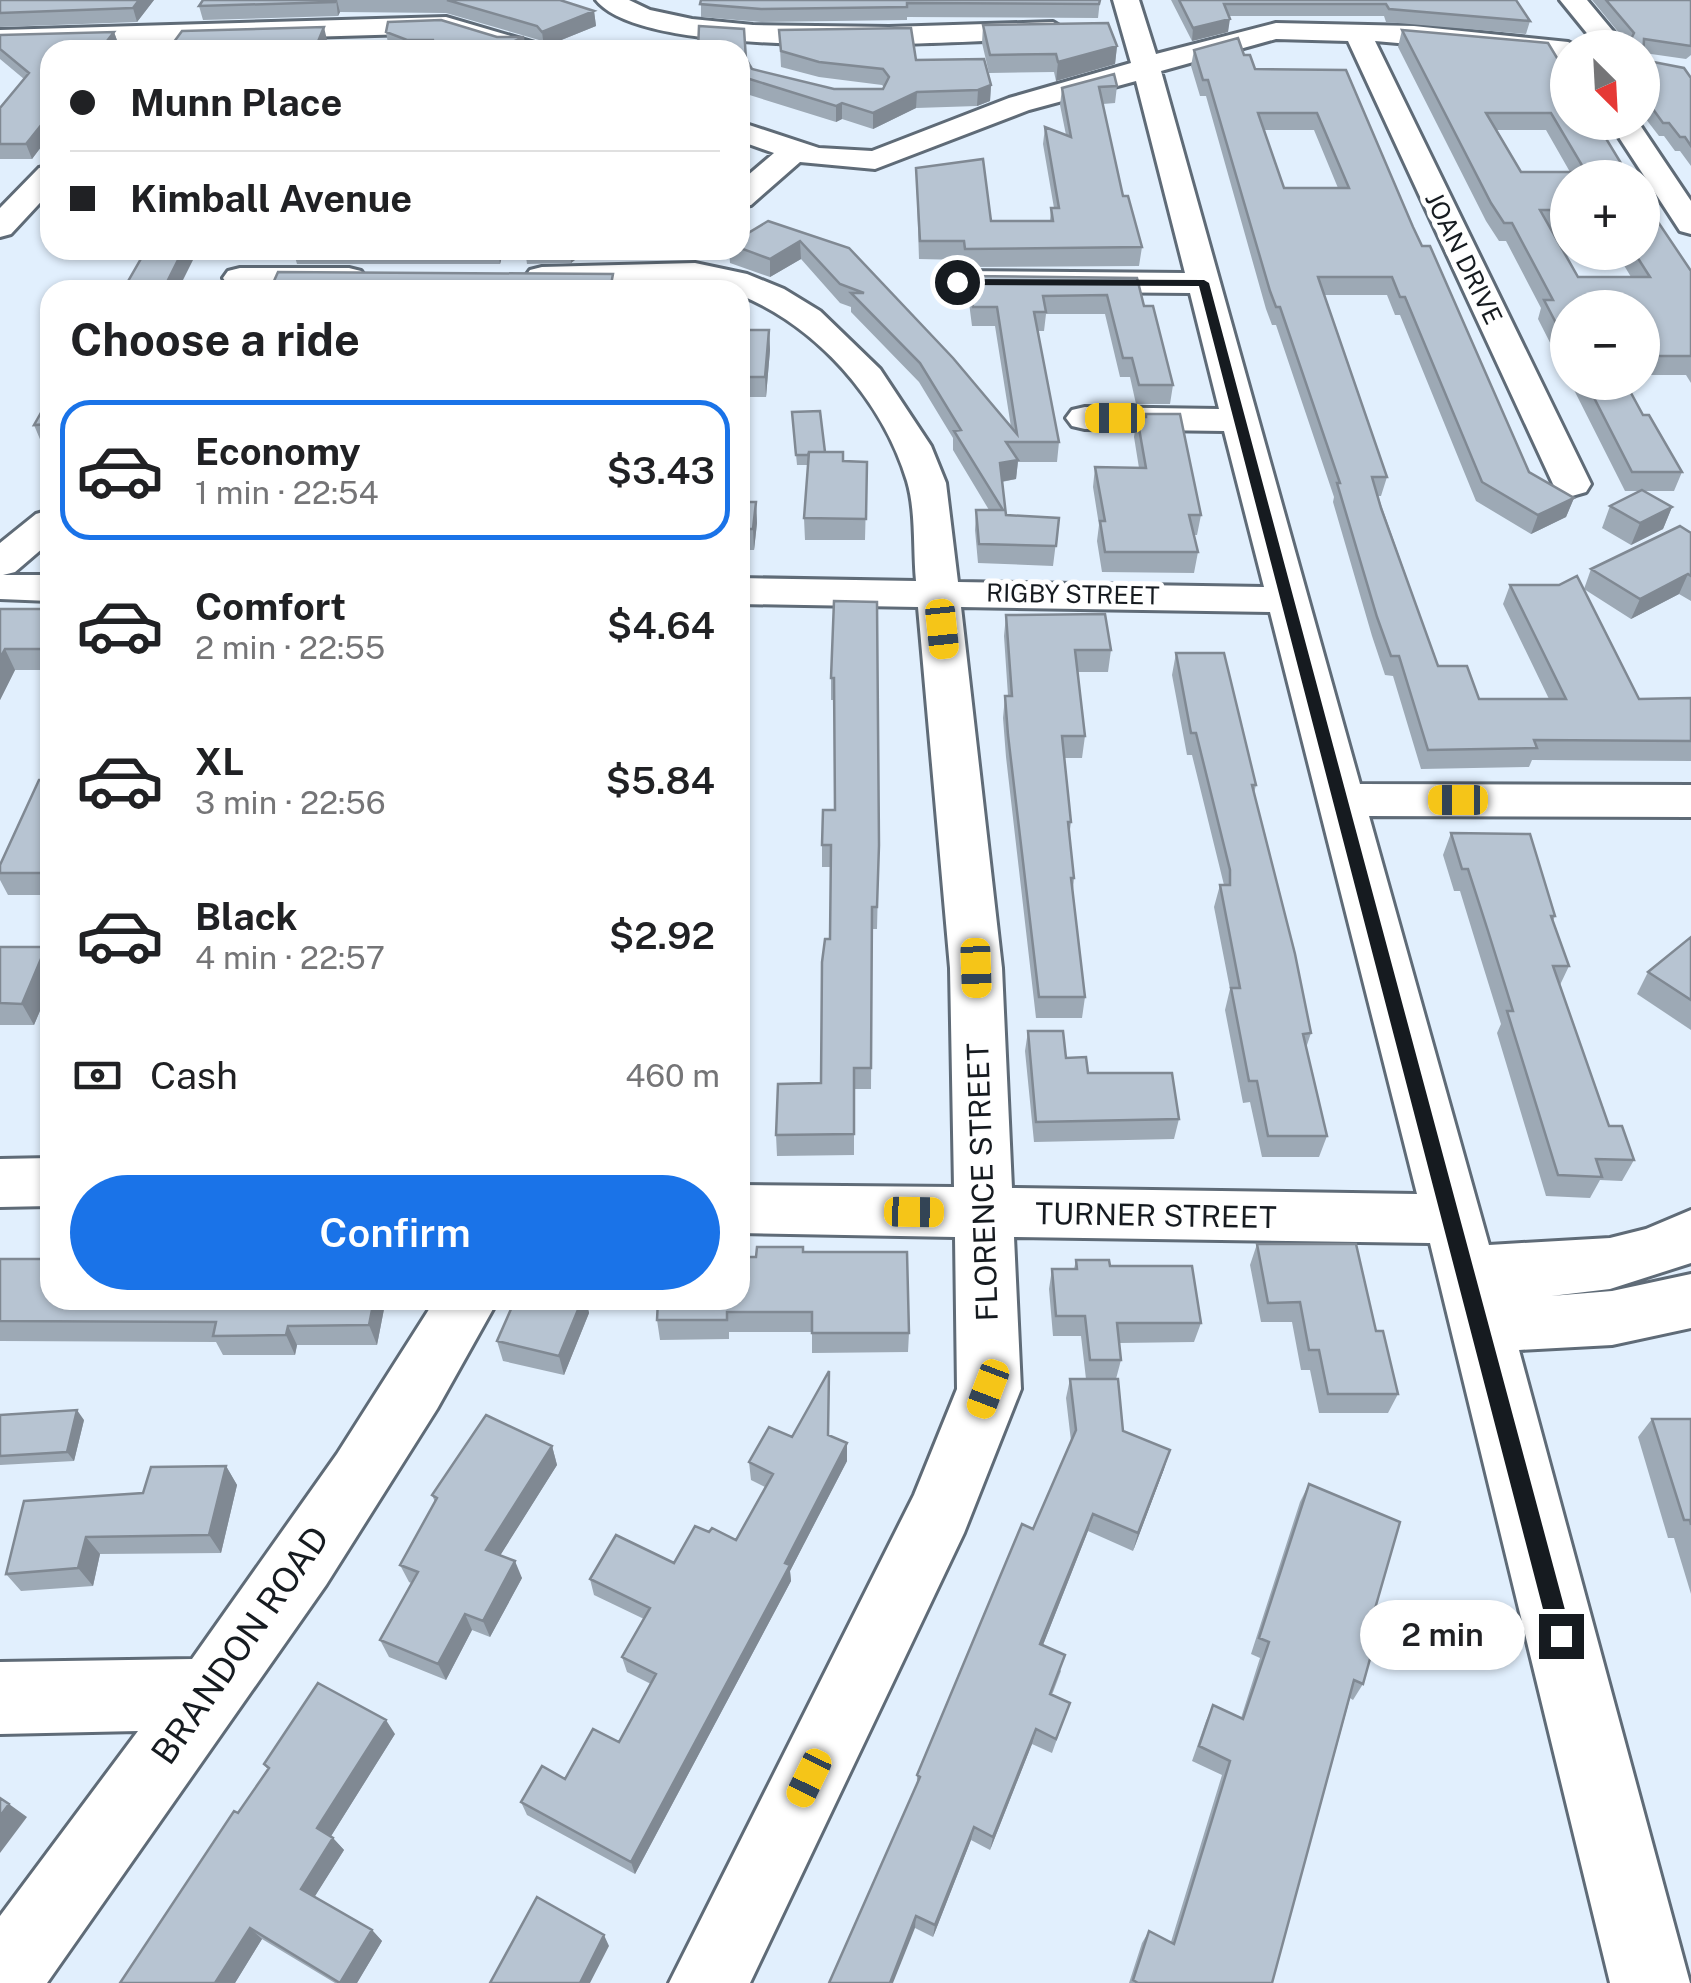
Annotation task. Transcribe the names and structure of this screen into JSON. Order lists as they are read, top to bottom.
{
  "streets": {
    "street": [
      "JOAN DRIVE",
      "RIGBY STREET",
      "FLORENCE STREET",
      "TURNER STREET",
      "BRANDON ROAD"
    ]
  },
  "crossings": [
    ["RIGBY STREET", "FLORENCE STREET"],
    ["FLORENCE STREET", "TURNER STREET"]
  ],
  "north": "bottom right",
  "page": {
    "map_buttons": ["+", "−"],
    "banner": ["Munn Place", "Kimball Avenue"],
    "heading": "Choose a ride",
    "list": [
      {
        "name": "Economy",
        "note": "1 min · 22:54",
        "value": "$3.43"
      },
      {
        "name": "Comfort",
        "note": "2 min · 22:55",
        "value": "$4.64"
      },
      {
        "name": "XL",
        "note": "3 min · 22:56",
        "value": "$5.84"
      },
      {
        "name": "Black",
        "note": "4 min · 22:57",
        "value": "$2.92"
      }
    ],
    "pay": ["Cash", "460 m"],
    "buttons": "Confirm",
    "bubble": "2 min"
  }
}
